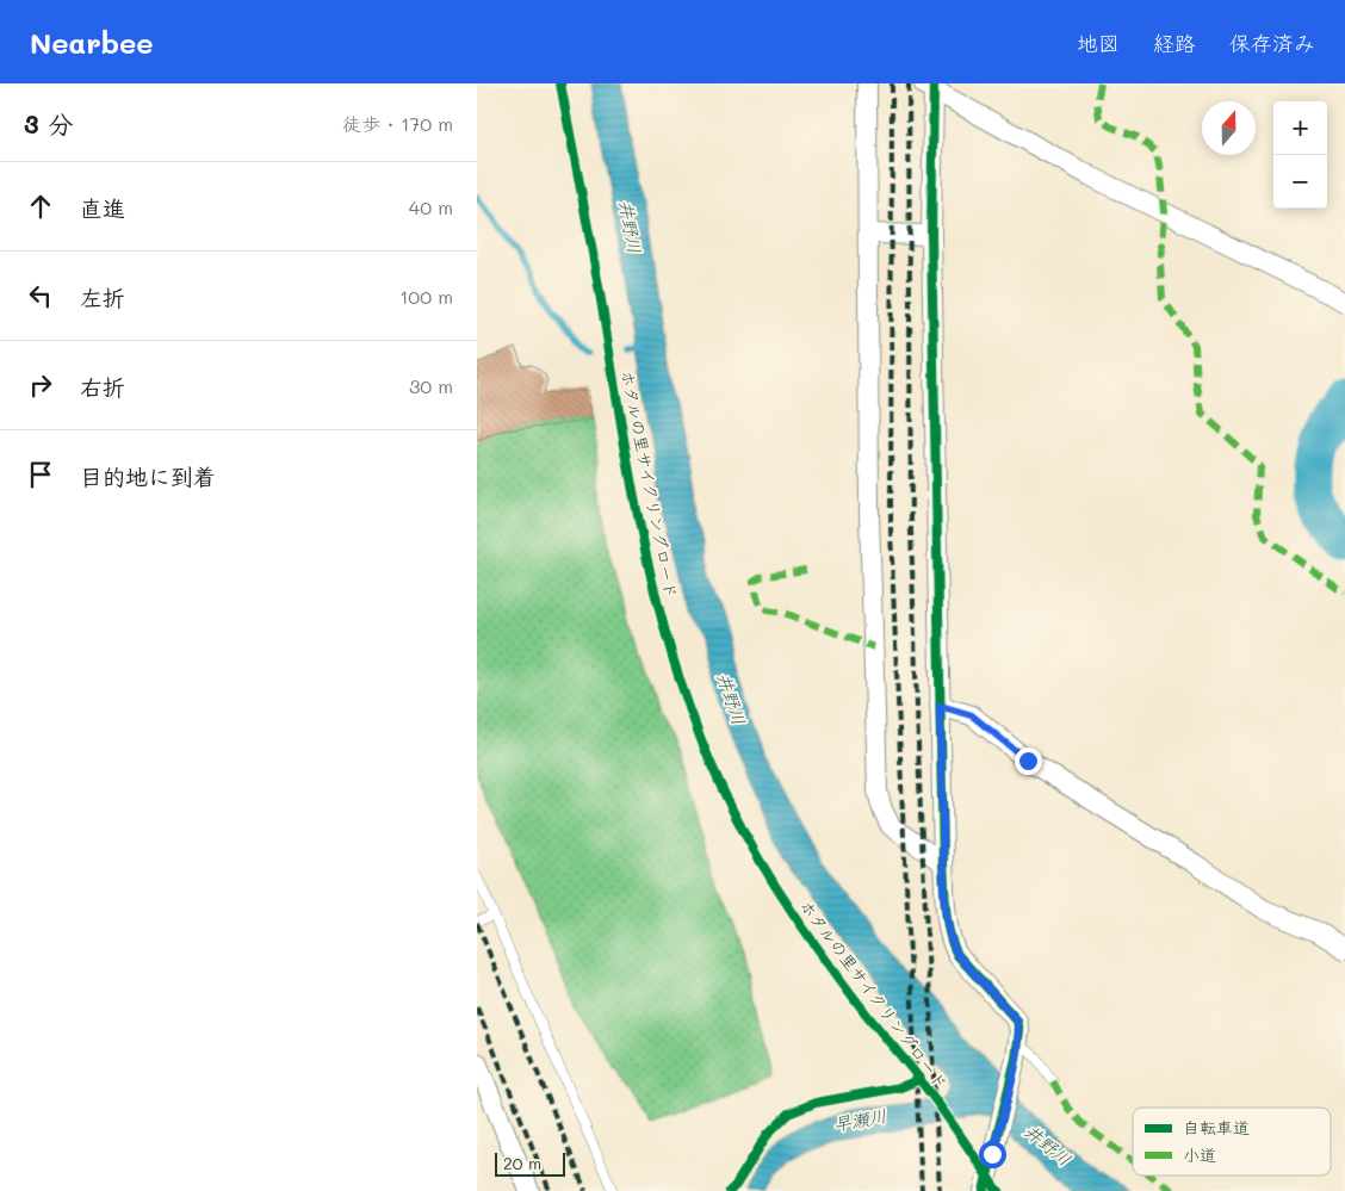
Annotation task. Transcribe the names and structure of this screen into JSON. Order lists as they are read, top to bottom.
{
  "streets": {
    "cycle path": ["ホタルの里サイクリングロード"]
  },
  "water": ["井野川", "早瀬川"],
  "legend": ["自転車道", "小道"],
  "scale_bar": "20 m",
  "north": "top",
  "page": {
    "header": "Nearbee",
    "nav": ["地図", "経路", "保存済み"],
    "heading": ["3 分", "徒歩 · 170 m"],
    "map_buttons": ["+", "−"],
    "list": [
      ["直進", "40 m"],
      ["左折", "100 m"],
      ["右折", "30 m"],
      "目的地に到着"
    ],
    "scale": "20 m"
  }
}
